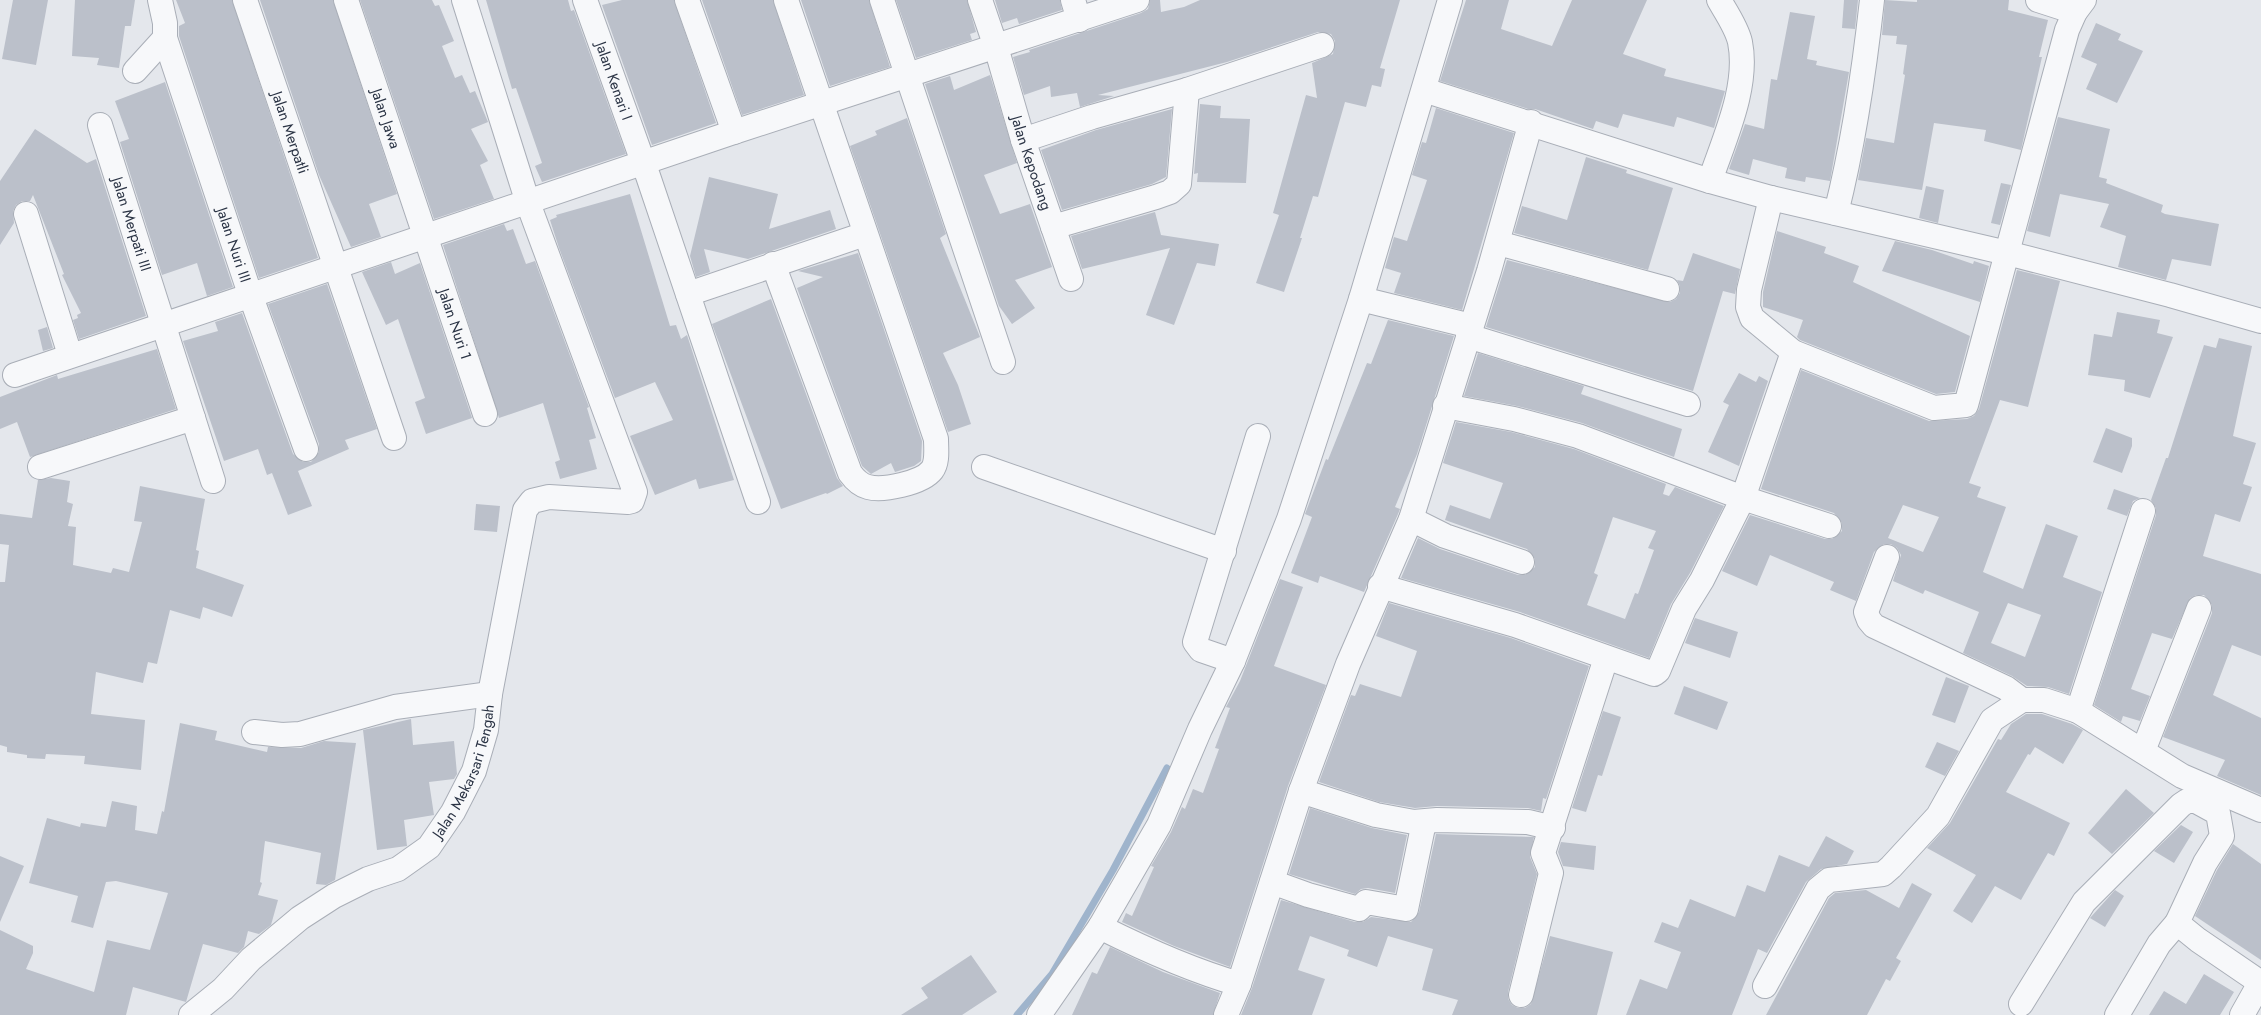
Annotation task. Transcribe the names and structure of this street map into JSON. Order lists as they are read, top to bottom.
{
  "streets": {
    "street": [
      "Jalan Kenari I",
      "Jalan Jawa",
      "Jalan Merpatli",
      "Jalan Kepodang",
      "Jalan Merpati III",
      "Jalan Nuri III",
      "Jalan Nuri 1",
      "Jalan Mekarsari Tengah"
    ]
  },
  "crossings": [
    ["Jalan Jawa", "Jalan Nuri 1"]
  ]
}
